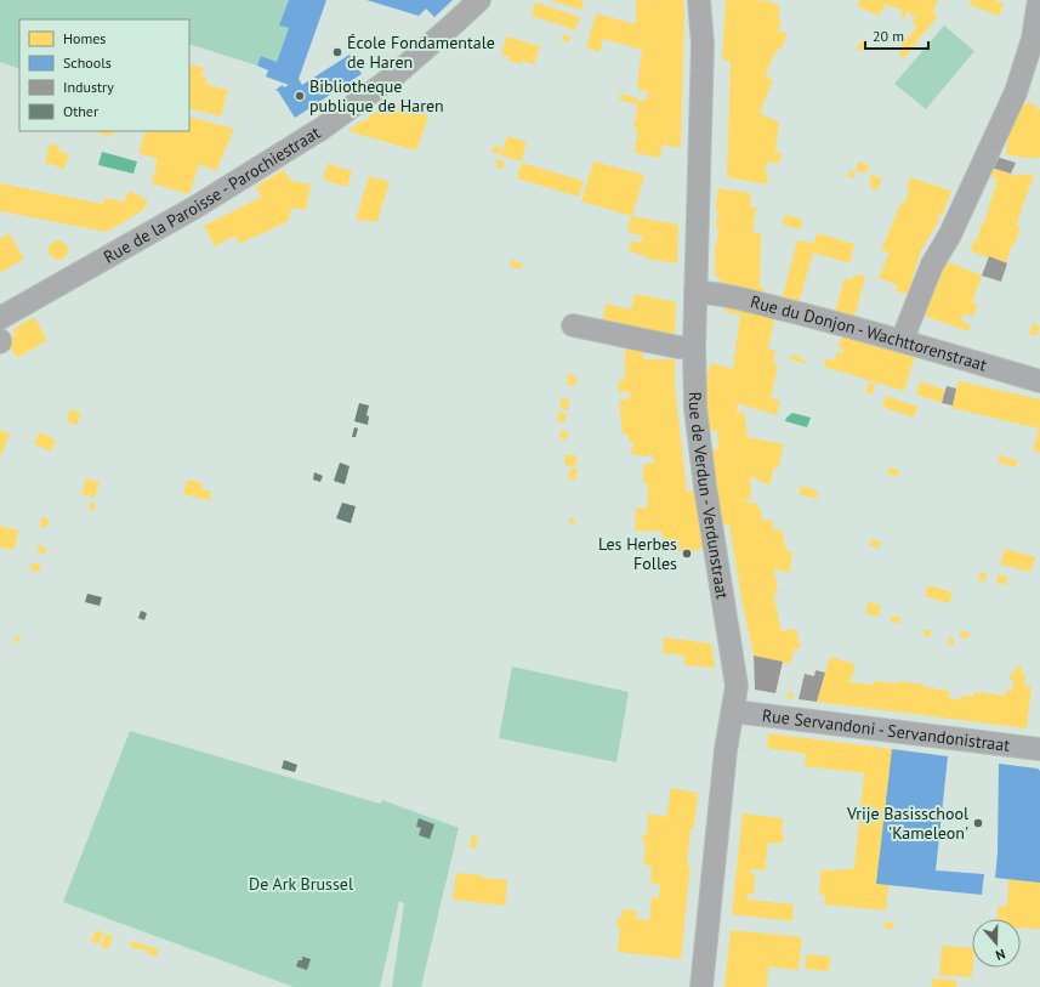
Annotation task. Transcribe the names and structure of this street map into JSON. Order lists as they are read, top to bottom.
{
  "streets": {
    "street": [
      "Rue de la Paroisse - Parochiestraat",
      "Rue du Donjon - Wachttorenstraat",
      "Rue de Verdun - Verdunstraat",
      "Rue Servandoni - Servandonistraat"
    ]
  },
  "crossings": [
    ["Rue du Donjon - Wachttorenstraat", "Rue de Verdun - Verdunstraat"],
    ["Rue de Verdun - Verdunstraat", "Rue Servandoni - Servandonistraat"]
  ],
  "parks": ["De Ark Brussel"],
  "places": [
    "École Fondamentale de Haren",
    "Bibliotheque publique de Haren",
    "Les Herbes Folles",
    "Vrije Basisschool 'Kameleon'"
  ],
  "legend": [
    "Homes",
    "Schools",
    "Industry",
    "Other"
  ],
  "scale_bar": "20 m",
  "north": "bottom"
}
